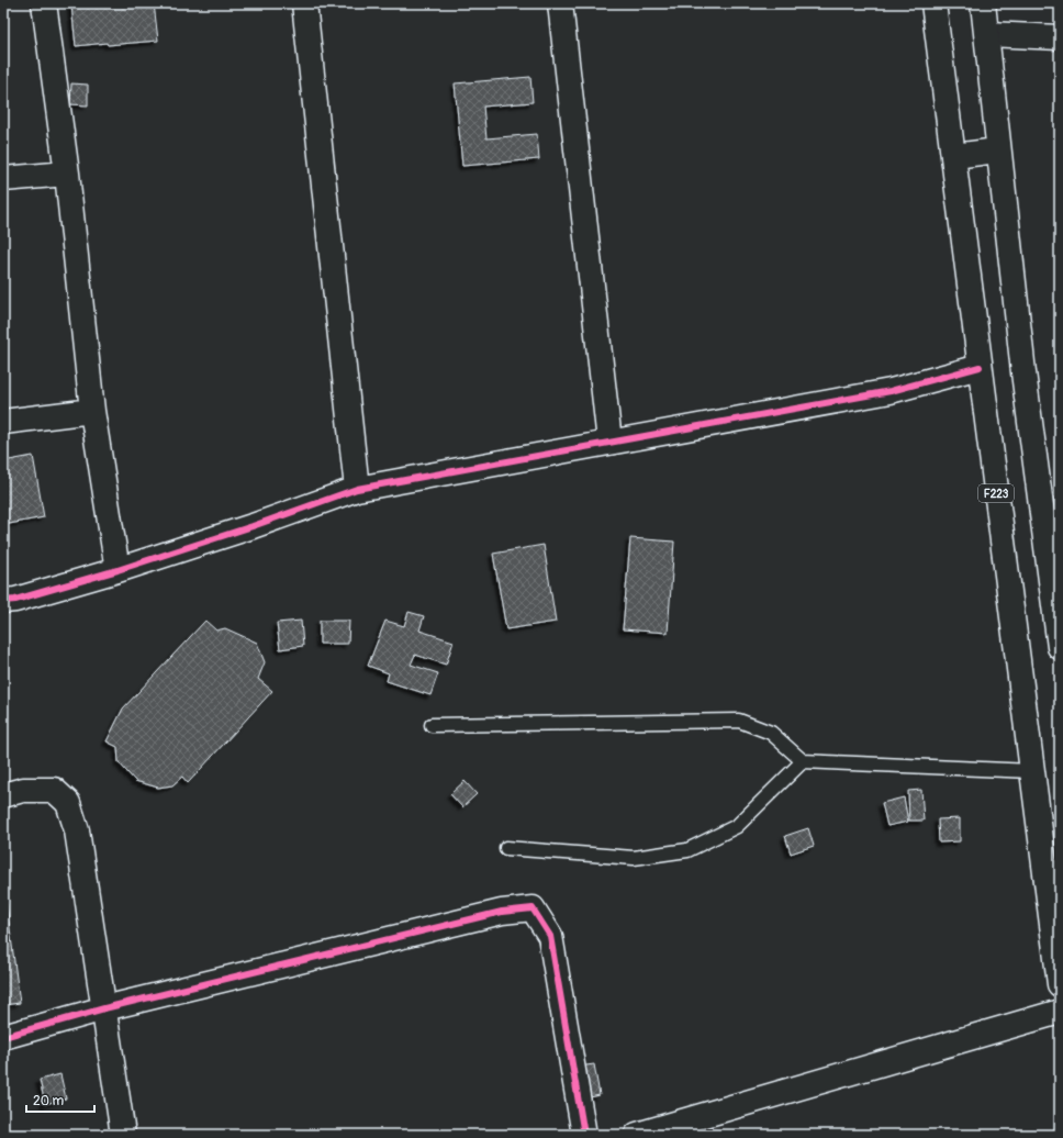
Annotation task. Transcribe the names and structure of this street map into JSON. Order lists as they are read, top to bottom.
{
  "streets": {
    "street": ["F223"]
  },
  "scale_bar": "20 m"
}
